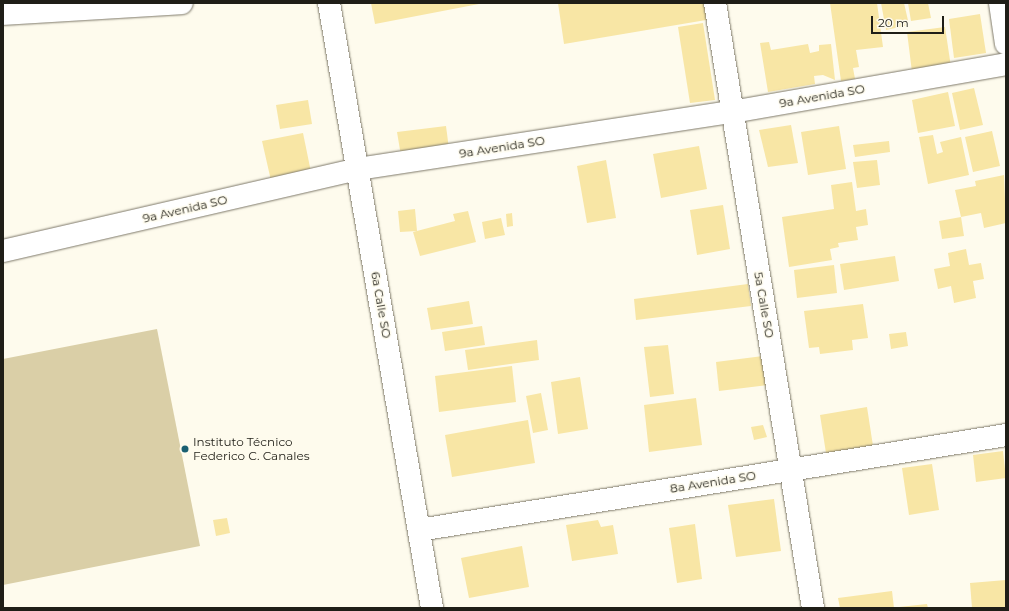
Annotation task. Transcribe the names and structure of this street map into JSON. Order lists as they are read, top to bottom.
{
  "streets": {
    "street": [
      "9a Avenida SO",
      "6a Calle SO",
      "5a Calle SO",
      "8a Avenida SO"
    ]
  },
  "crossings": [
    ["9a Avenida SO", "6a Calle SO"],
    ["9a Avenida SO", "5a Calle SO"],
    ["6a Calle SO", "8a Avenida SO"],
    ["5a Calle SO", "8a Avenida SO"]
  ],
  "places": ["Instituto Técnico Federico C. Canales"],
  "scale_bar": "20 m"
}
